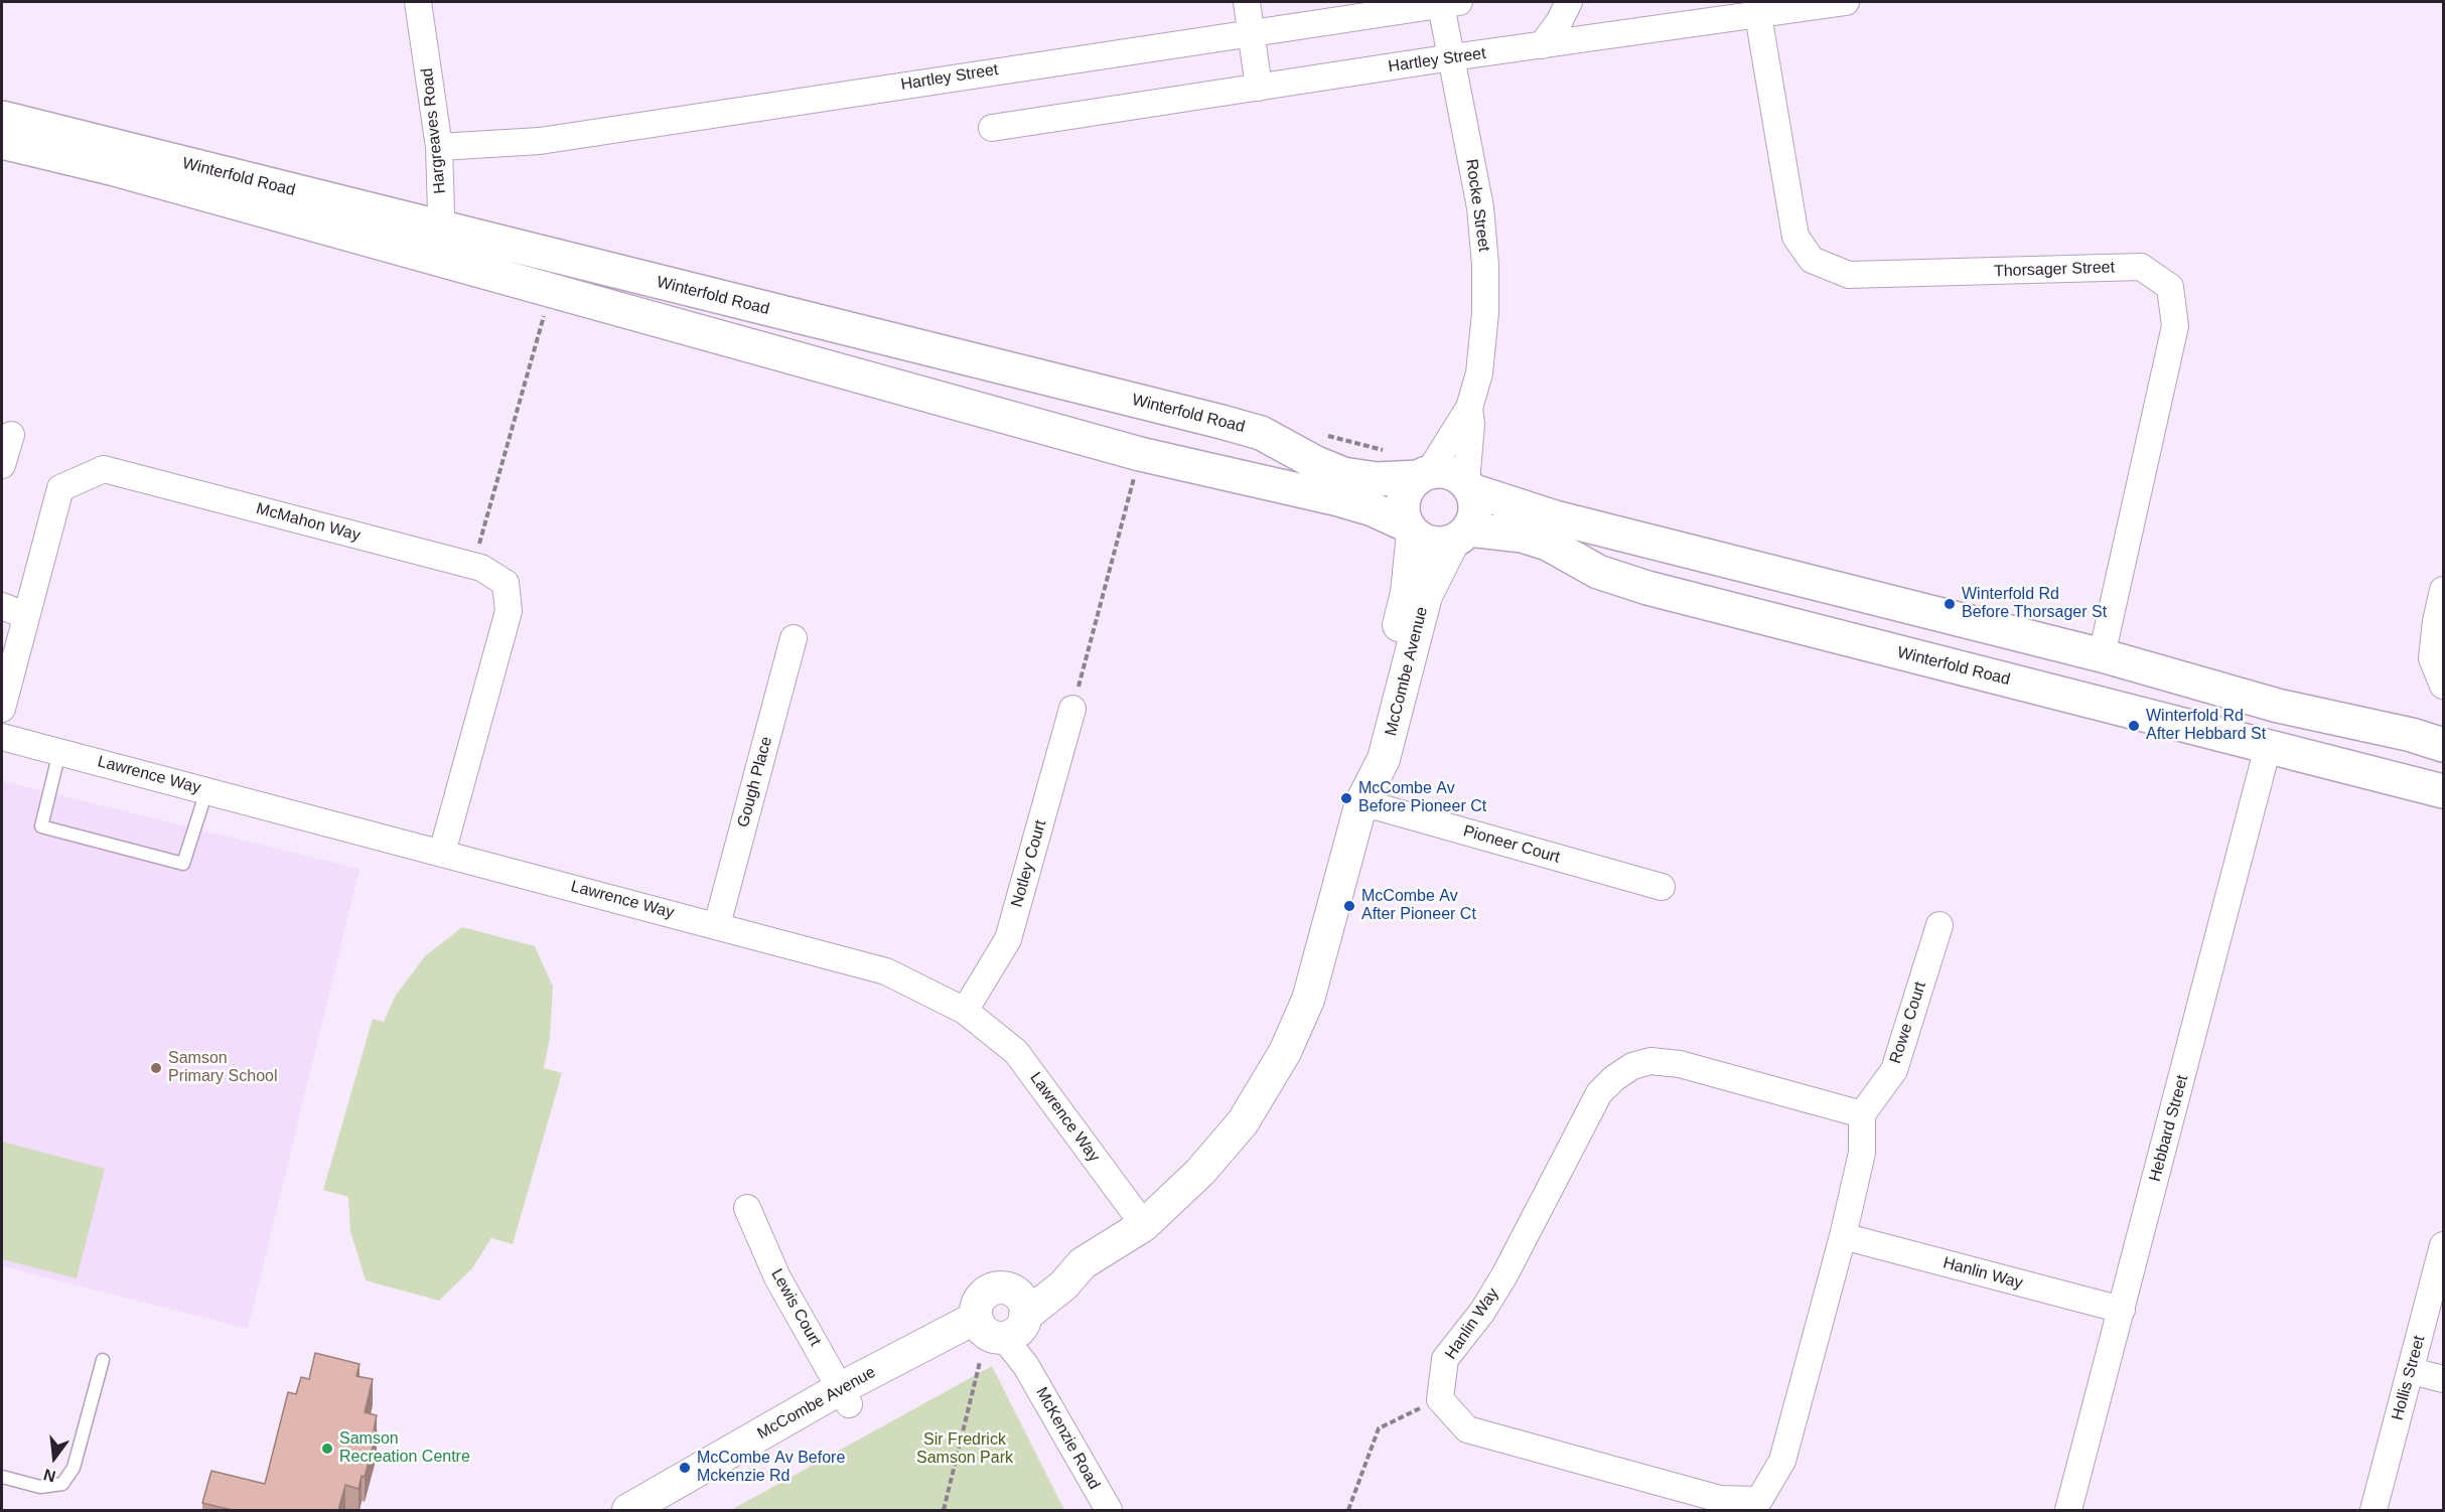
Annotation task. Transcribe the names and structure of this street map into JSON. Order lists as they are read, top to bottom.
{
  "streets": {
    "main road": ["Winterfold Road"],
    "street": [
      "Hartley Street",
      "Hargreaves Road",
      "Rocke Street",
      "Thorsager Street",
      "McMahon Way",
      "McCombe Avenue",
      "Lawrence Way",
      "Gough Place",
      "Pioneer Court",
      "Notley Court",
      "Rowe Court",
      "Hebbard Street",
      "Hanlin Way",
      "Lewis Court",
      "Hollis Street",
      "McKenzie Road"
    ]
  },
  "crossings": [
    ["Hartley Street", "Hargreaves Road"],
    ["Hartley Street", "Rocke Street"],
    ["Hartley Street", "Thorsager Street"],
    ["Hargreaves Road", "Winterfold Road"],
    ["Winterfold Road", "Rocke Street"],
    ["Winterfold Road", "McCombe Avenue"],
    ["Winterfold Road", "Hebbard Street"],
    ["Rocke Street", "McCombe Avenue"],
    ["McMahon Way", "Lawrence Way"],
    ["McCombe Avenue", "Lawrence Way"],
    ["McCombe Avenue", "Pioneer Court"],
    ["McCombe Avenue", "Lewis Court"],
    ["McCombe Avenue", "McKenzie Road"],
    ["Lawrence Way", "Gough Place"],
    ["Lawrence Way", "Notley Court"],
    ["Rowe Court", "Hanlin Way"],
    ["Hebbard Street", "Hanlin Way"]
  ],
  "parks": ["Sir Fredrick Samson Park"],
  "places": [
    "Winterfold Rd Before Thorsager St",
    "Winterfold Rd After Hebbard St",
    "McCombe Av Before Pioneer Ct",
    "McCombe Av After Pioneer Ct",
    "Samson Primary School",
    "Samson Recreation Centre",
    "McCombe Av Before Mckenzie Rd"
  ],
  "north": "bottom"
}
